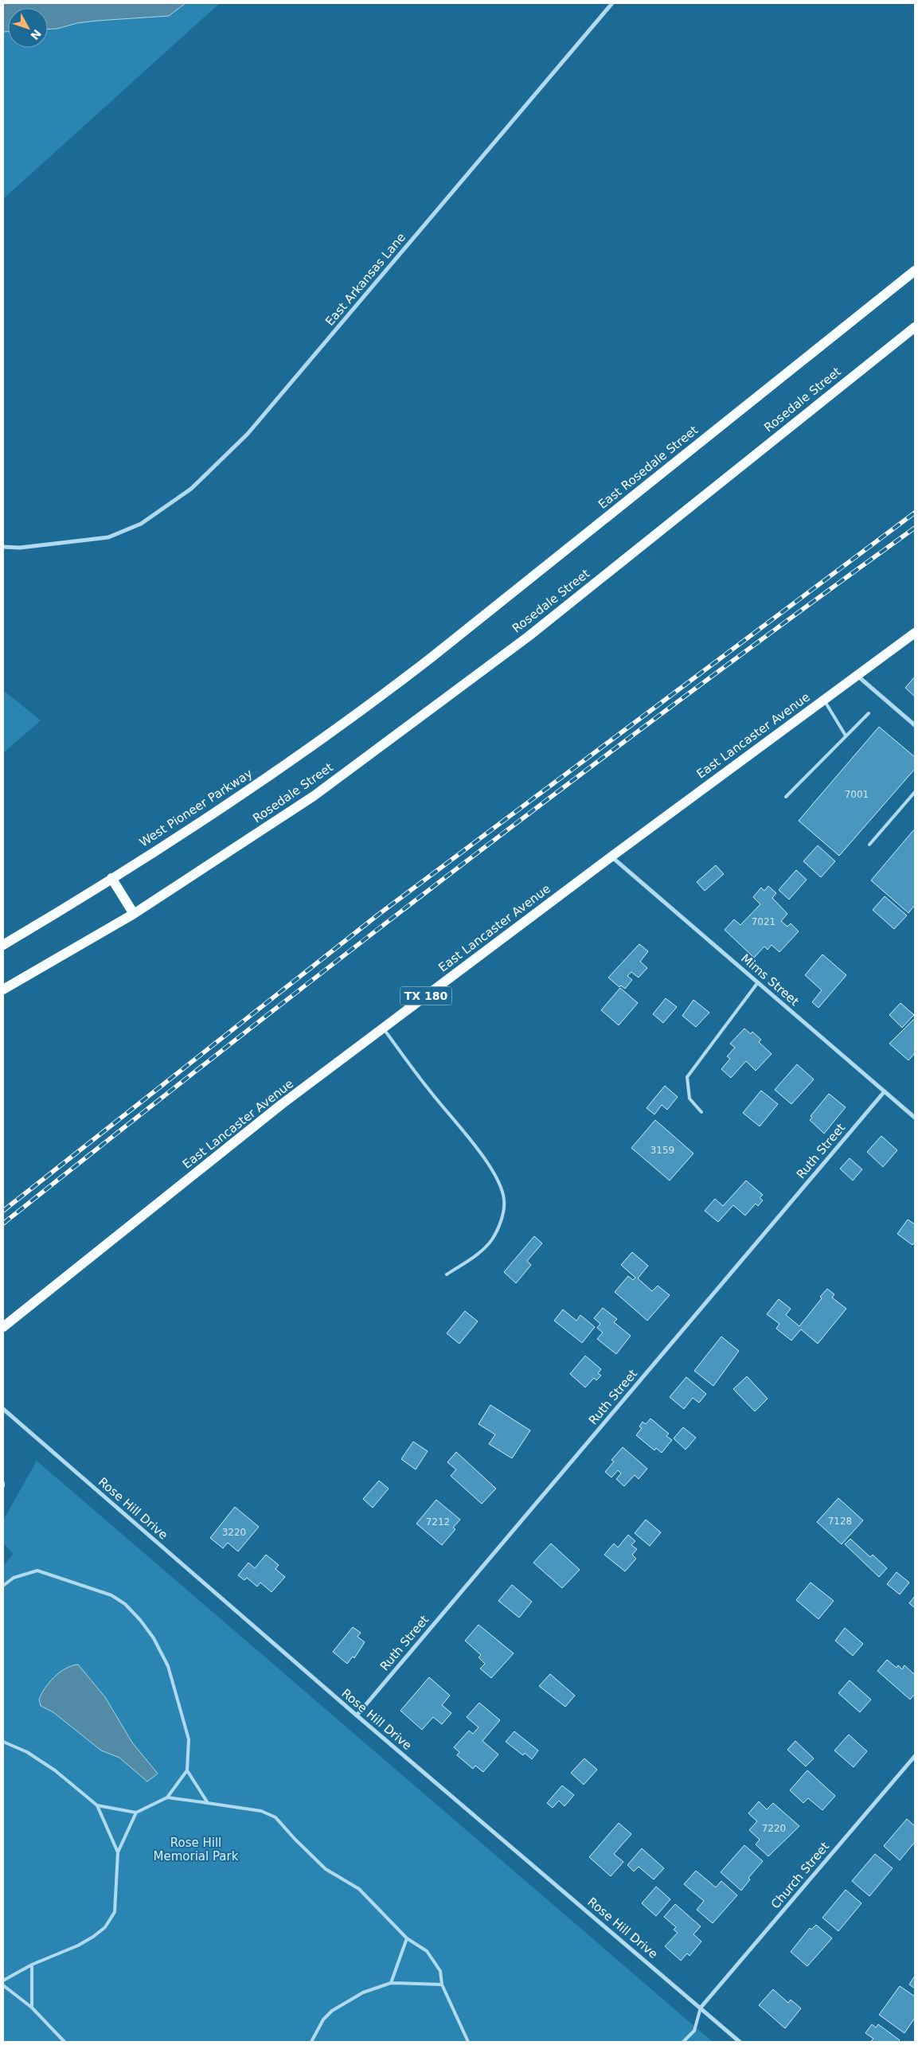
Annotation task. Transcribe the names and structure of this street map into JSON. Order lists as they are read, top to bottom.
{
  "streets": {
    "main road": [
      "Rosedale Street",
      "East Rosedale Street",
      "East Lancaster Avenue",
      "West Pioneer Parkway",
      "TX 180"
    ],
    "street": [
      "East Arkansas Lane",
      "Mims Street",
      "Ruth Street",
      "Rose Hill Drive",
      "Church Street"
    ]
  },
  "crossings": [
    ["East Rosedale Street", "West Pioneer Parkway"],
    ["East Lancaster Avenue", "Mims Street"],
    ["Mims Street", "Ruth Street"],
    ["Ruth Street", "Rose Hill Drive"],
    ["Rose Hill Drive", "Church Street"]
  ],
  "parks": ["Rose Hill Memorial Park"],
  "house_numbers": [
    "7001",
    "7021",
    "3159",
    "7128",
    "7212",
    "3220",
    "7220"
  ],
  "north": "bottom right"
}
